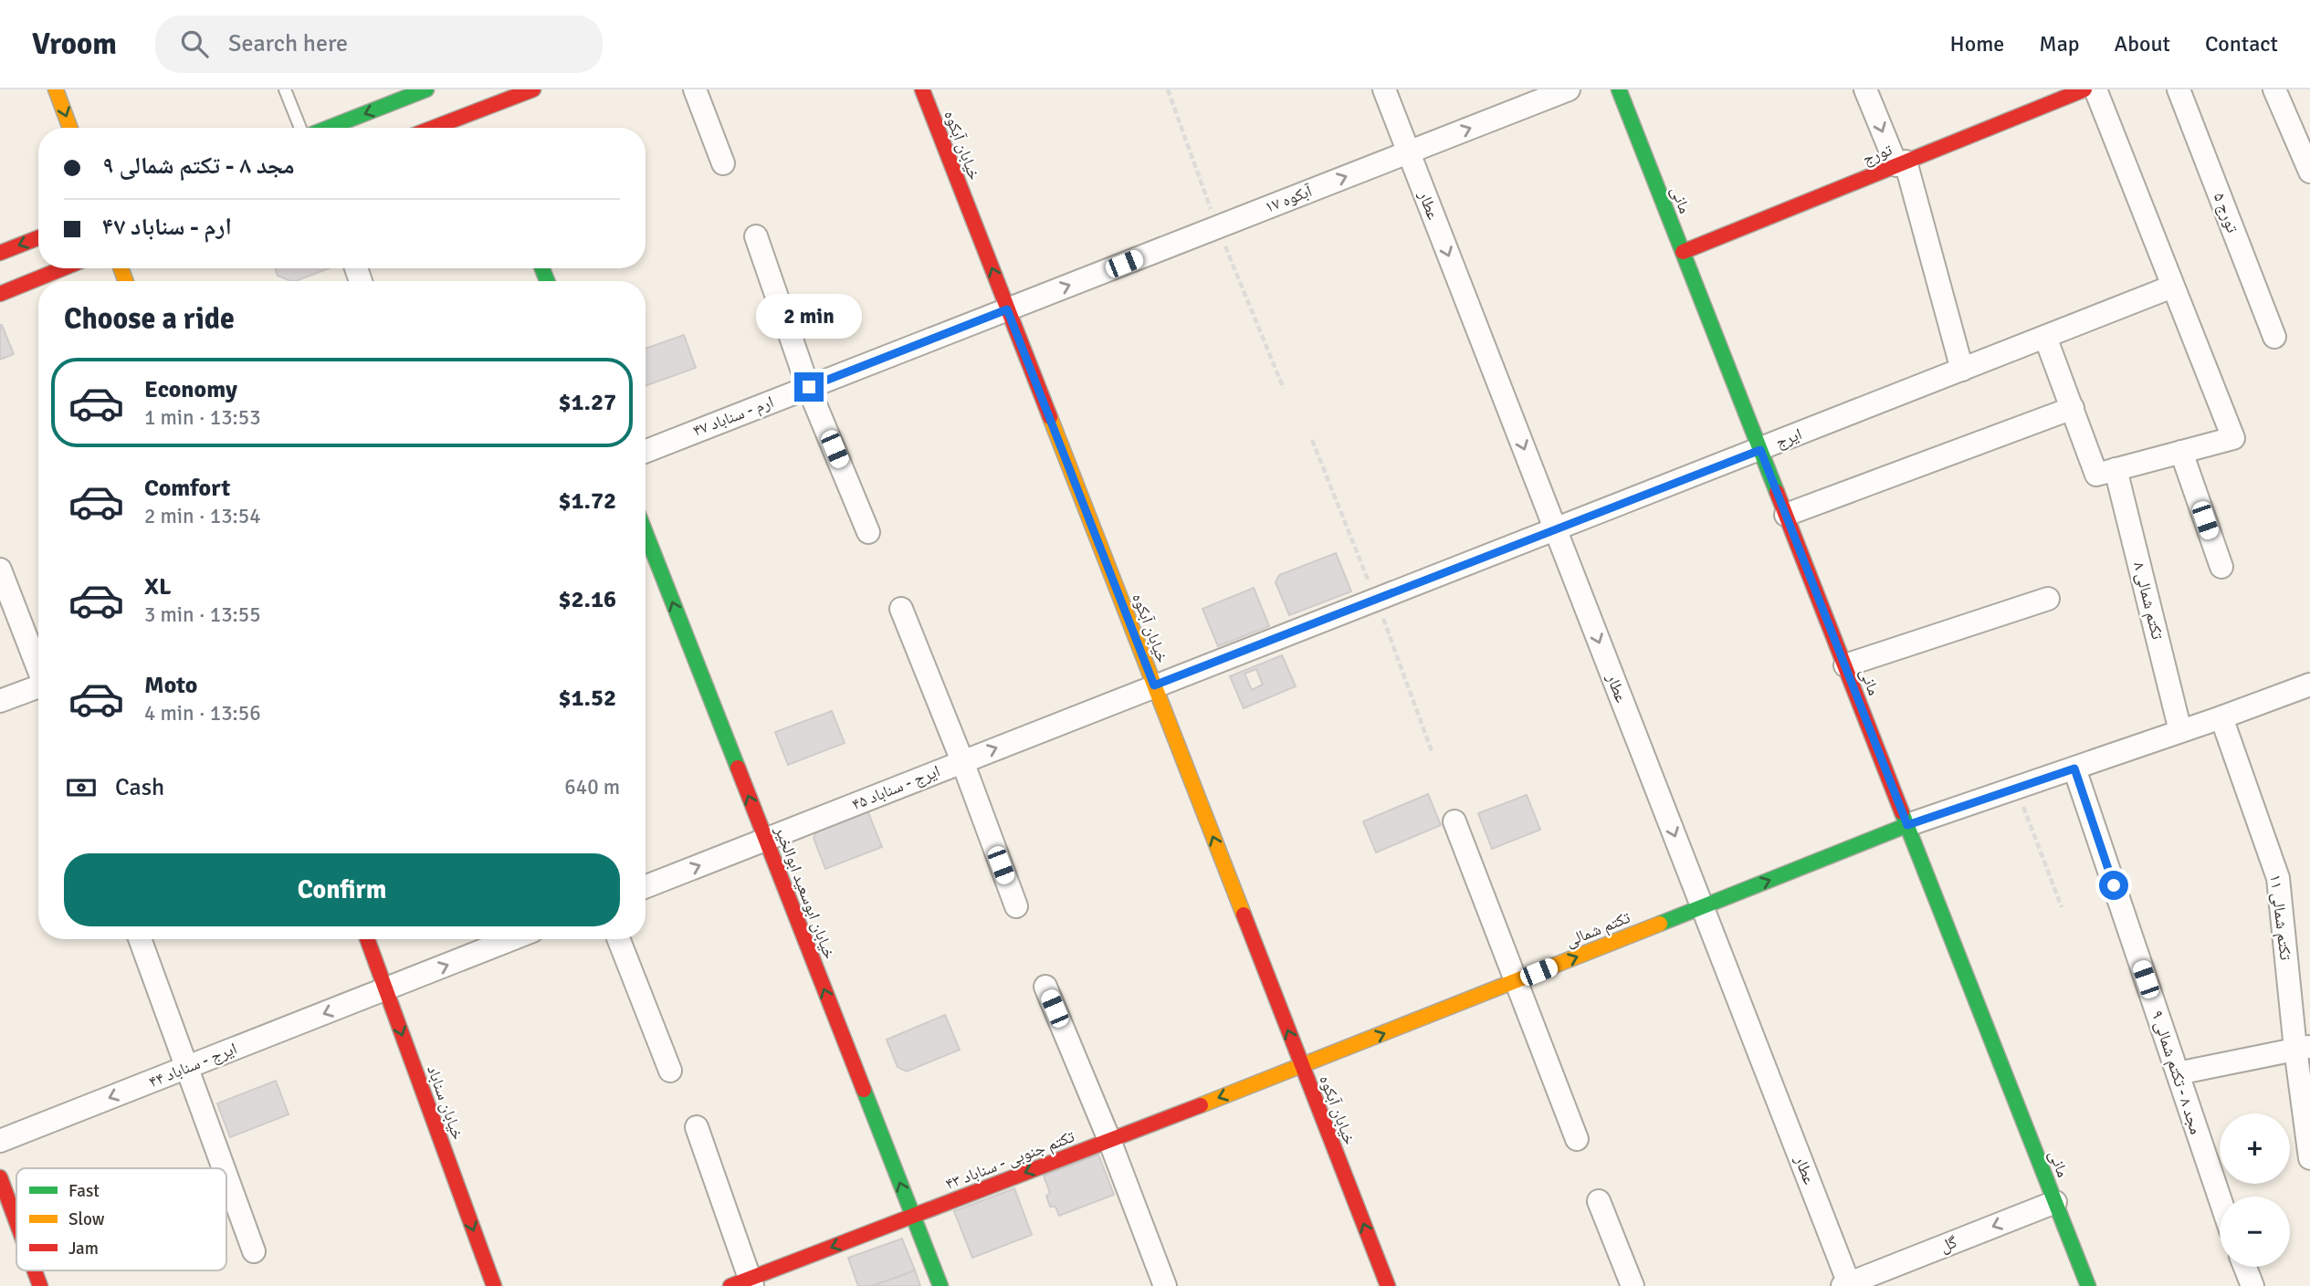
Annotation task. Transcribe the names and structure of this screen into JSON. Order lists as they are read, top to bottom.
{
  "streets": {
    "street": [
      "خیابان آبکوه",
      "تورج",
      "آبکوه ۱۷",
      "مانی",
      "عطار",
      "تورج ۵",
      "ارم - سناباد ۴۷",
      "ایرج",
      "تکتم شمالی ۸",
      "ایرج - سناباد ۴۵",
      "خیابان ابوسعید ابوالخیر",
      "تکتم شمالی ۱۱",
      "تکتم شمالی",
      "ایرج - سناباد ۴۴",
      "مجد ۸ - تکتم شمالی ۹",
      "خیابان سناباد",
      "تکتم جنوبی - سناباد ۴۳",
      "گل"
    ]
  },
  "crossings": [
    ["خیابان آبکوه", "آبکوه ۱۷"],
    ["خیابان آبکوه", "ارم - سناباد ۴۷"],
    ["خیابان آبکوه", "ایرج"],
    ["خیابان آبکوه", "ایرج - سناباد ۴۵"],
    ["خیابان آبکوه", "تکتم شمالی"],
    ["خیابان آبکوه", "تکتم جنوبی - سناباد ۴۳"],
    ["تورج", "مانی"],
    ["آبکوه ۱۷", "عطار"],
    ["آبکوه ۱۷", "ارم - سناباد ۴۷"],
    ["مانی", "ایرج"],
    ["مانی", "تکتم شمالی"],
    ["مانی", "گل"],
    ["عطار", "ایرج"],
    ["عطار", "تکتم شمالی"],
    ["عطار", "گل"],
    ["ایرج", "ایرج - سناباد ۴۵"],
    ["ایرج - سناباد ۴۵", "خیابان ابوسعید ابوالخیر"],
    ["خیابان ابوسعید ابوالخیر", "تکتم جنوبی - سناباد ۴۳"],
    ["تکتم شمالی", "تکتم جنوبی - سناباد ۴۳"],
    ["ایرج - سناباد ۴۴", "خیابان سناباد"]
  ],
  "one_way": [
    "خیابان آبکوه",
    "آبکوه ۱۷",
    "عطار",
    "ایرج - سناباد ۴۵",
    "خیابان ابوسعید ابوالخیر",
    "تکتم شمالی",
    "ایرج - سناباد ۴۴",
    "خیابان سناباد",
    "تکتم جنوبی - سناباد ۴۳",
    "گل"
  ],
  "legend": ["Fast", "Slow", "Jam"],
  "page": {
    "header": "Vroom",
    "search": "Search here",
    "nav": [
      "Home",
      "Map",
      "About",
      "Contact"
    ],
    "banner": ["مجد ۸ - تکتم شمالی ۹", "ارم - سناباد ۴۷"],
    "heading": "Choose a ride",
    "bubble": "2 min",
    "list": [
      {
        "name": "Economy",
        "note": "1 min · 13:53",
        "value": "$1.27"
      },
      {
        "name": "Comfort",
        "note": "2 min · 13:54",
        "value": "$1.72"
      },
      {
        "name": "XL",
        "note": "3 min · 13:55",
        "value": "$2.16"
      },
      {
        "name": "Moto",
        "note": "4 min · 13:56",
        "value": "$1.52"
      }
    ],
    "pay": ["Cash", "640 m"],
    "buttons": "Confirm",
    "map_buttons": ["+", "−"]
  }
}
